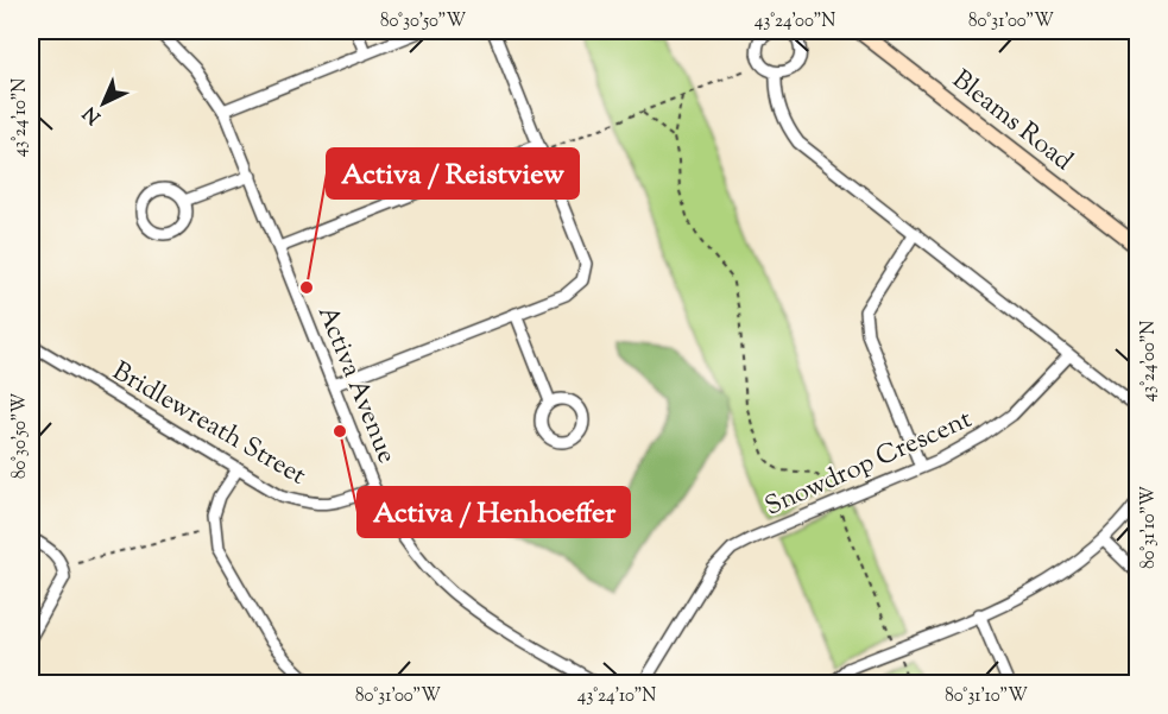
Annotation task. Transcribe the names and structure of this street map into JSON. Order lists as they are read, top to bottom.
{
  "streets": {
    "main road": ["Bleams Road"],
    "street": ["Activa Avenue", "Bridlewreath Street", "Snowdrop Crescent"]
  },
  "crossings": [
    ["Activa Avenue", "Bridlewreath Street"]
  ],
  "places": ["Activa / Reistview", "Activa / Henhoeffer"],
  "north": "bottom left",
  "coordinates": [
    "80°30'50\"W",
    "43°24'00\"N",
    "80°31'00\"W",
    "43°24'10\"N",
    "80°31'10\"W"
  ]
}
